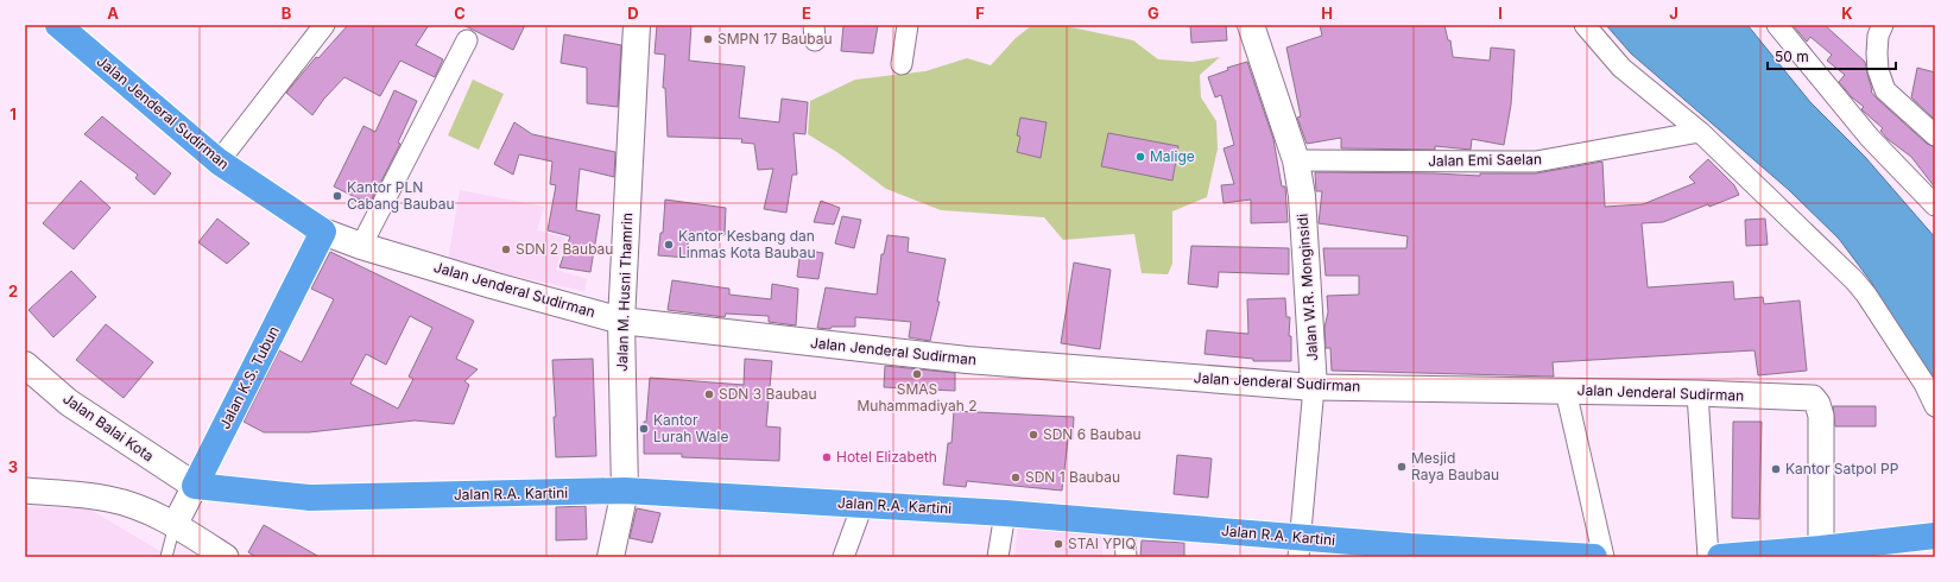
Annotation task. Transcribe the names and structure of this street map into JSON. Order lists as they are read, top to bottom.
{
  "streets": {
    "highway": ["Jalan Jenderal Sudirman", "Jalan K.S. Tubun", "Jalan R.A. Kartini"],
    "main road": ["Jalan W.R. Monginsidi", "Jalan M. Husni Thamrin", "Jalan Balai Kota"],
    "street": ["Jalan Emi Saelan"]
  },
  "crossings": [
    ["Jalan Jenderal Sudirman", "Jalan W.R. Monginsidi"],
    ["Jalan Jenderal Sudirman", "Jalan M. Husni Thamrin"],
    ["Jalan Jenderal Sudirman", "Jalan K.S. Tubun"],
    ["Jalan Emi Saelan", "Jalan W.R. Monginsidi"],
    ["Jalan W.R. Monginsidi", "Jalan R.A. Kartini"],
    ["Jalan M. Husni Thamrin", "Jalan R.A. Kartini"],
    ["Jalan K.S. Tubun", "Jalan Balai Kota"],
    ["Jalan K.S. Tubun", "Jalan R.A. Kartini"],
    ["Jalan Balai Kota", "Jalan R.A. Kartini"]
  ],
  "places": [
    "SMPN 17 Baubau",
    "Malige",
    "Kantor PLN Cabang Baubau",
    "Kantor Kesbang dan Linmas Kota Baubau",
    "SDN 2 Baubau",
    "SMAS Muhammadiyah 2",
    "SDN 3 Baubau",
    "Kantor Lurah Wale",
    "SDN 6 Baubau",
    "Hotel Elizabeth",
    "Mesjid Raya Baubau",
    "Kantor Satpol PP",
    "SDN 1 Baubau",
    "STAI YPIQ"
  ],
  "scale_bar": "50 m",
  "grid": {
    "columns": [
      "A",
      "B",
      "C",
      "D",
      "E",
      "F",
      "G",
      "H",
      "I",
      "J",
      "K"
    ],
    "rows": ["1", "2", "3"]
  }
}
